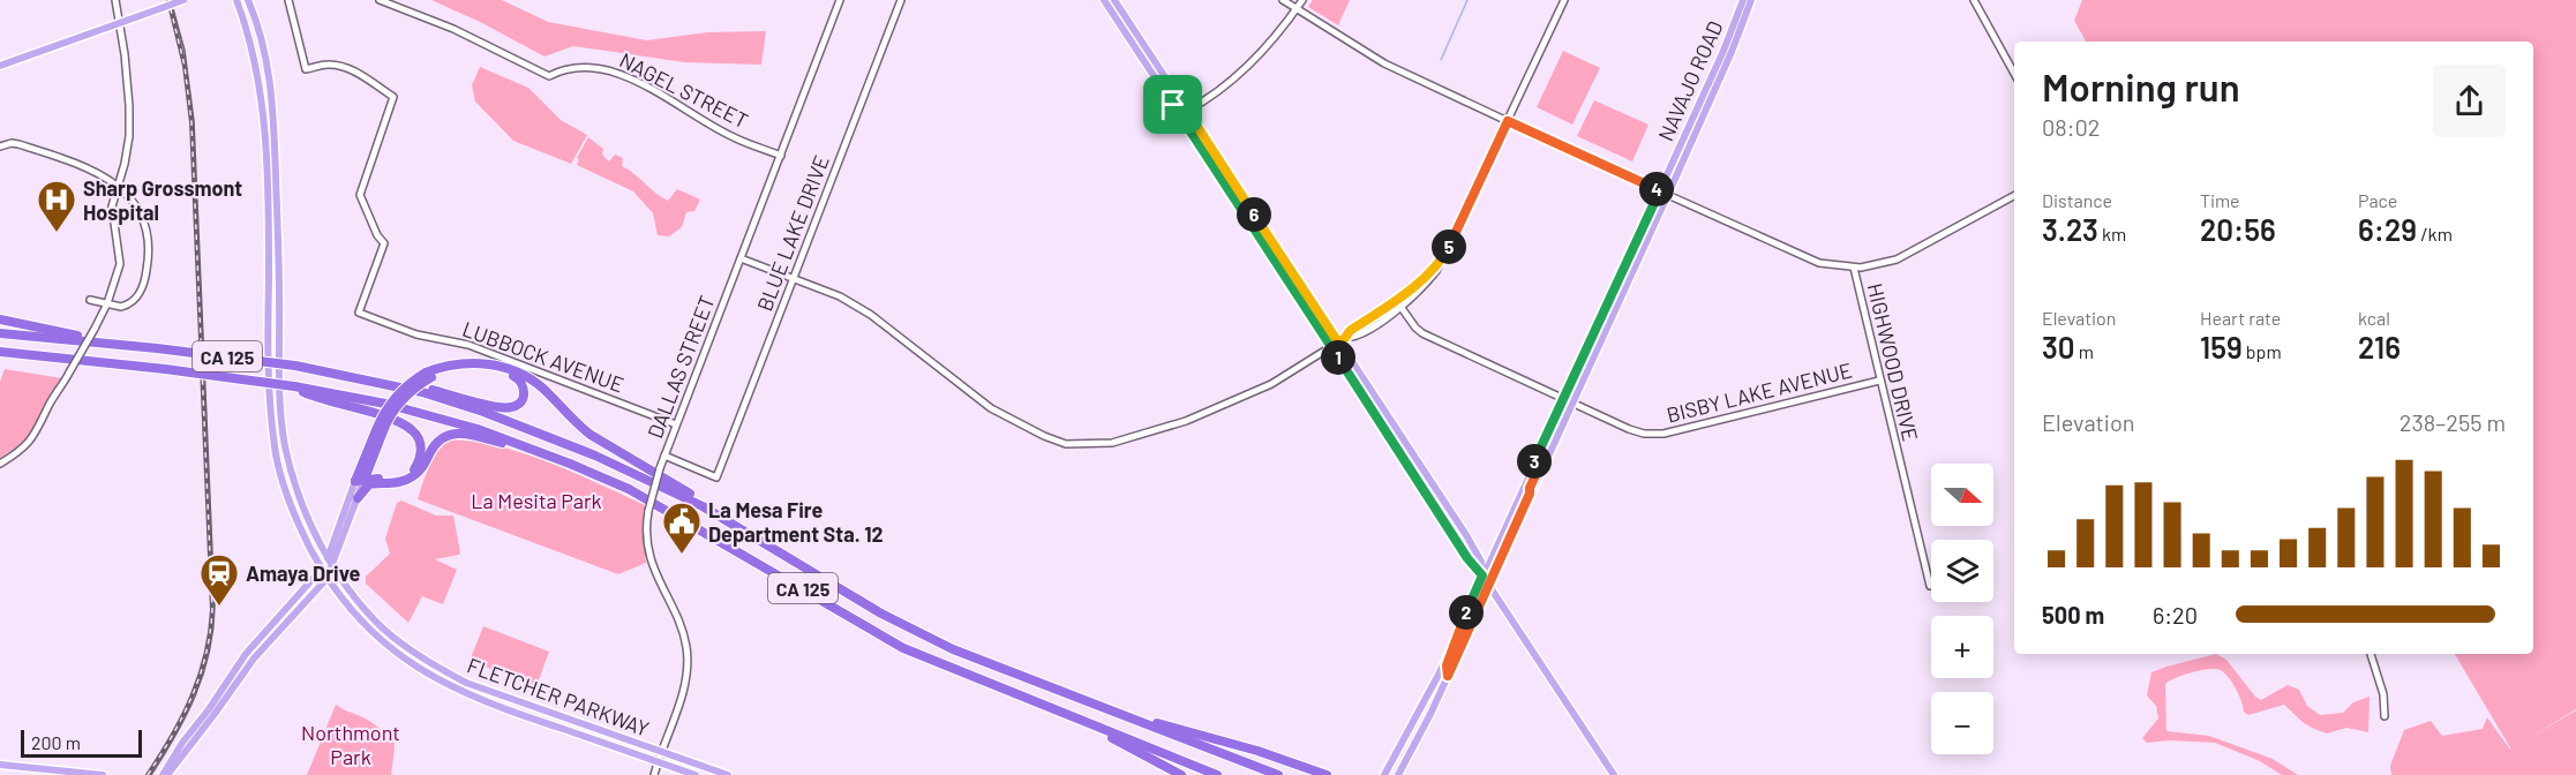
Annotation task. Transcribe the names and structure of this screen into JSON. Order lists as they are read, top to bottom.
{
  "streets": {
    "highway": ["CA 125"],
    "main road": ["NAVAJO ROAD", "FLETCHER PARKWAY"],
    "street": [
      "NAGEL STREET",
      "BLUE LAKE DRIVE",
      "LUBBOCK AVENUE",
      "HIGHWOOD DRIVE",
      "DALLAS STREET",
      "BISBY LAKE AVENUE"
    ]
  },
  "crossings": [
    ["NAVAJO ROAD", "BISBY LAKE AVENUE"],
    ["NAGEL STREET", "DALLAS STREET"],
    ["BLUE LAKE DRIVE", "DALLAS STREET"],
    ["LUBBOCK AVENUE", "DALLAS STREET"],
    ["HIGHWOOD DRIVE", "BISBY LAKE AVENUE"],
    ["DALLAS STREET", "FLETCHER PARKWAY"]
  ],
  "parks": ["La Mesita Park", "Northmont Park"],
  "places": {
    "hospital": ["Sharp Grossmont Hospital"],
    "public building": ["La Mesa Fire Department Sta. 12"],
    "station": ["Amaya Drive"]
  },
  "scale_bar": "200 m",
  "north": "right",
  "page": {
    "heading": ["Morning run", "08:02"],
    "stats": [
      ["Distance", "3.23 km"],
      ["Time", "20:56"],
      ["Pace", "6:29 /km"],
      ["Elevation", "30 m"],
      ["Heart rate", "159 bpm"],
      ["kcal", "216"]
    ],
    "pins": [
      "4",
      "6",
      "5",
      "1",
      "3",
      "2"
    ],
    "chart": ["Elevation", "238–255 m"],
    "map_buttons": ["+", "−"],
    "list": [
      {
        "name": "500 m",
        "note": "6:20"
      }
    ],
    "scale": "200 m"
  }
}
